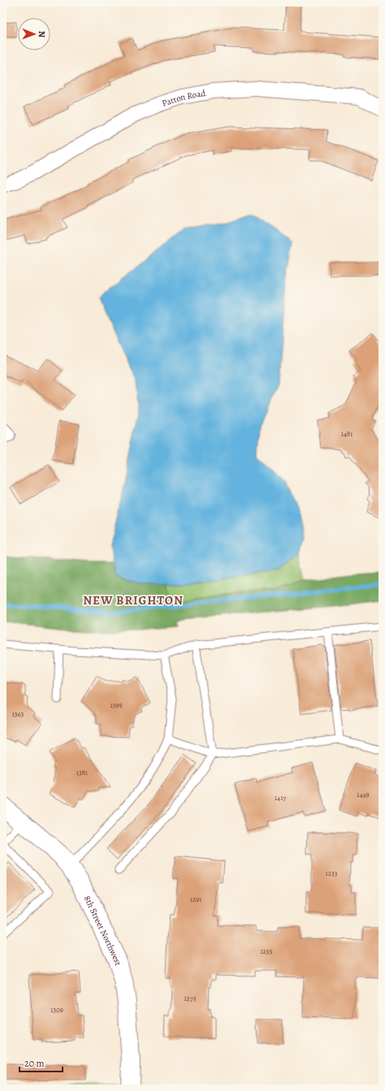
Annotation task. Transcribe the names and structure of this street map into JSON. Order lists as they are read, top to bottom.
{
  "streets": {
    "street": ["Patton Road", "8th Street Northwest"]
  },
  "districts": ["NEW BRIGHTON"],
  "house_numbers": [
    "1481",
    "1399",
    "1363",
    "1381",
    "1449",
    "1417",
    "1233",
    "1291",
    "1255",
    "1273",
    "1309"
  ],
  "scale_bar": "20 m",
  "north": "right"
}
